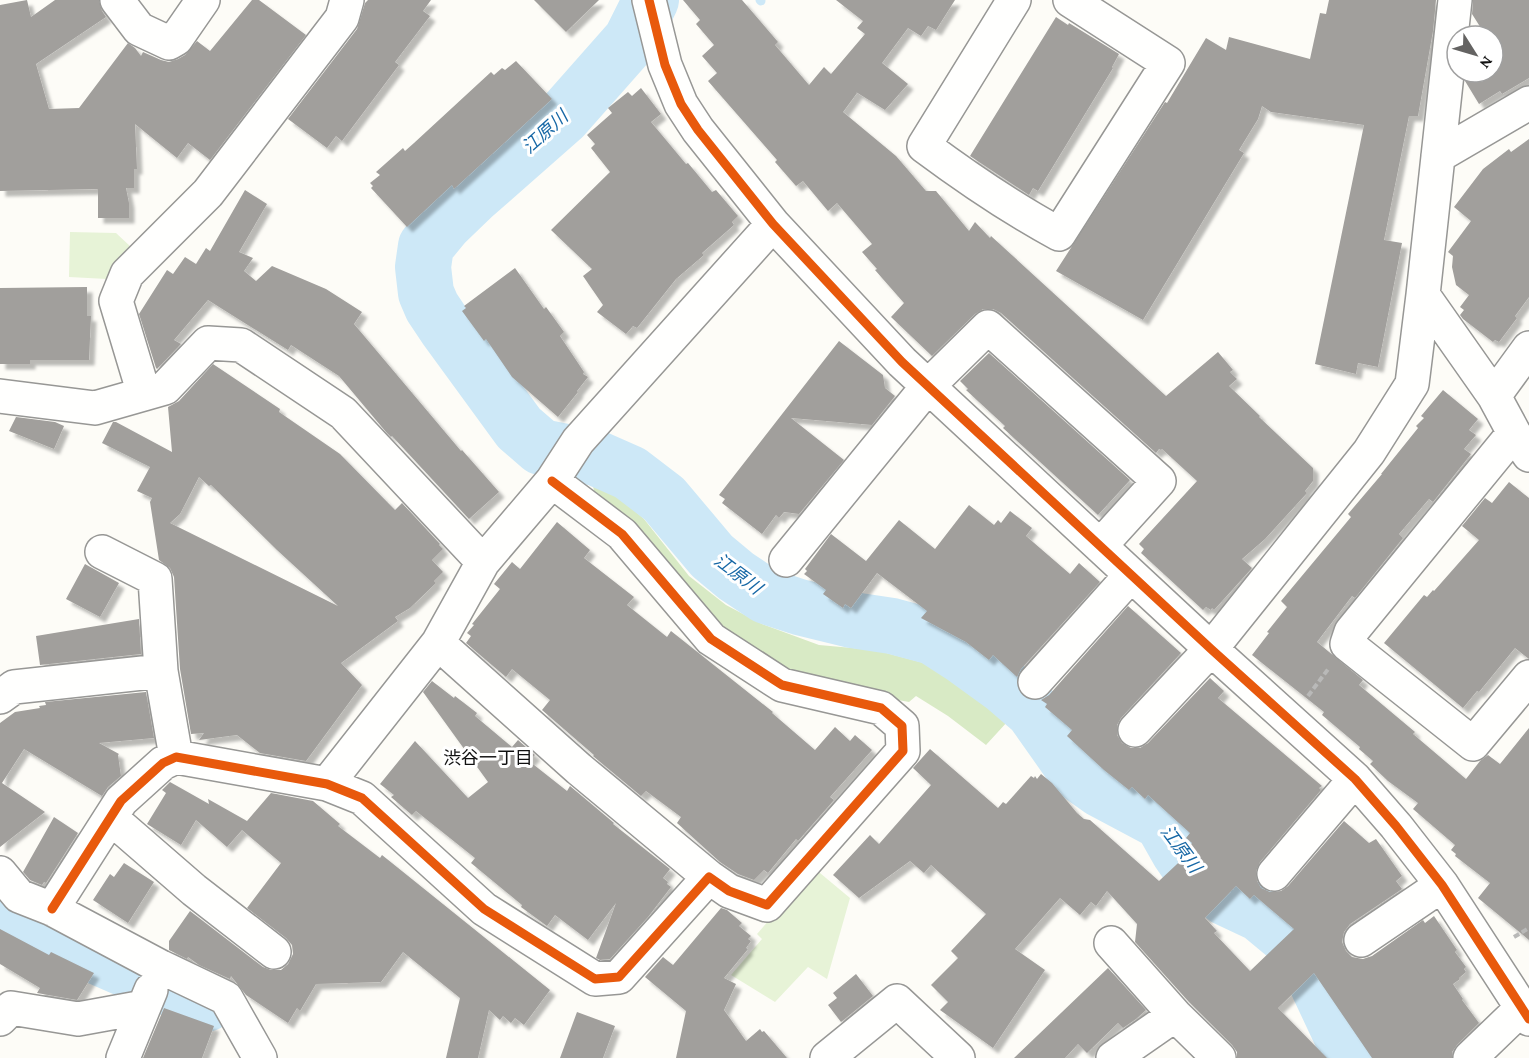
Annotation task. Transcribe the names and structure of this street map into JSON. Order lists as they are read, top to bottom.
{
  "districts": ["渋谷一丁目"],
  "water": ["江原川"],
  "north": "bottom right"
}
